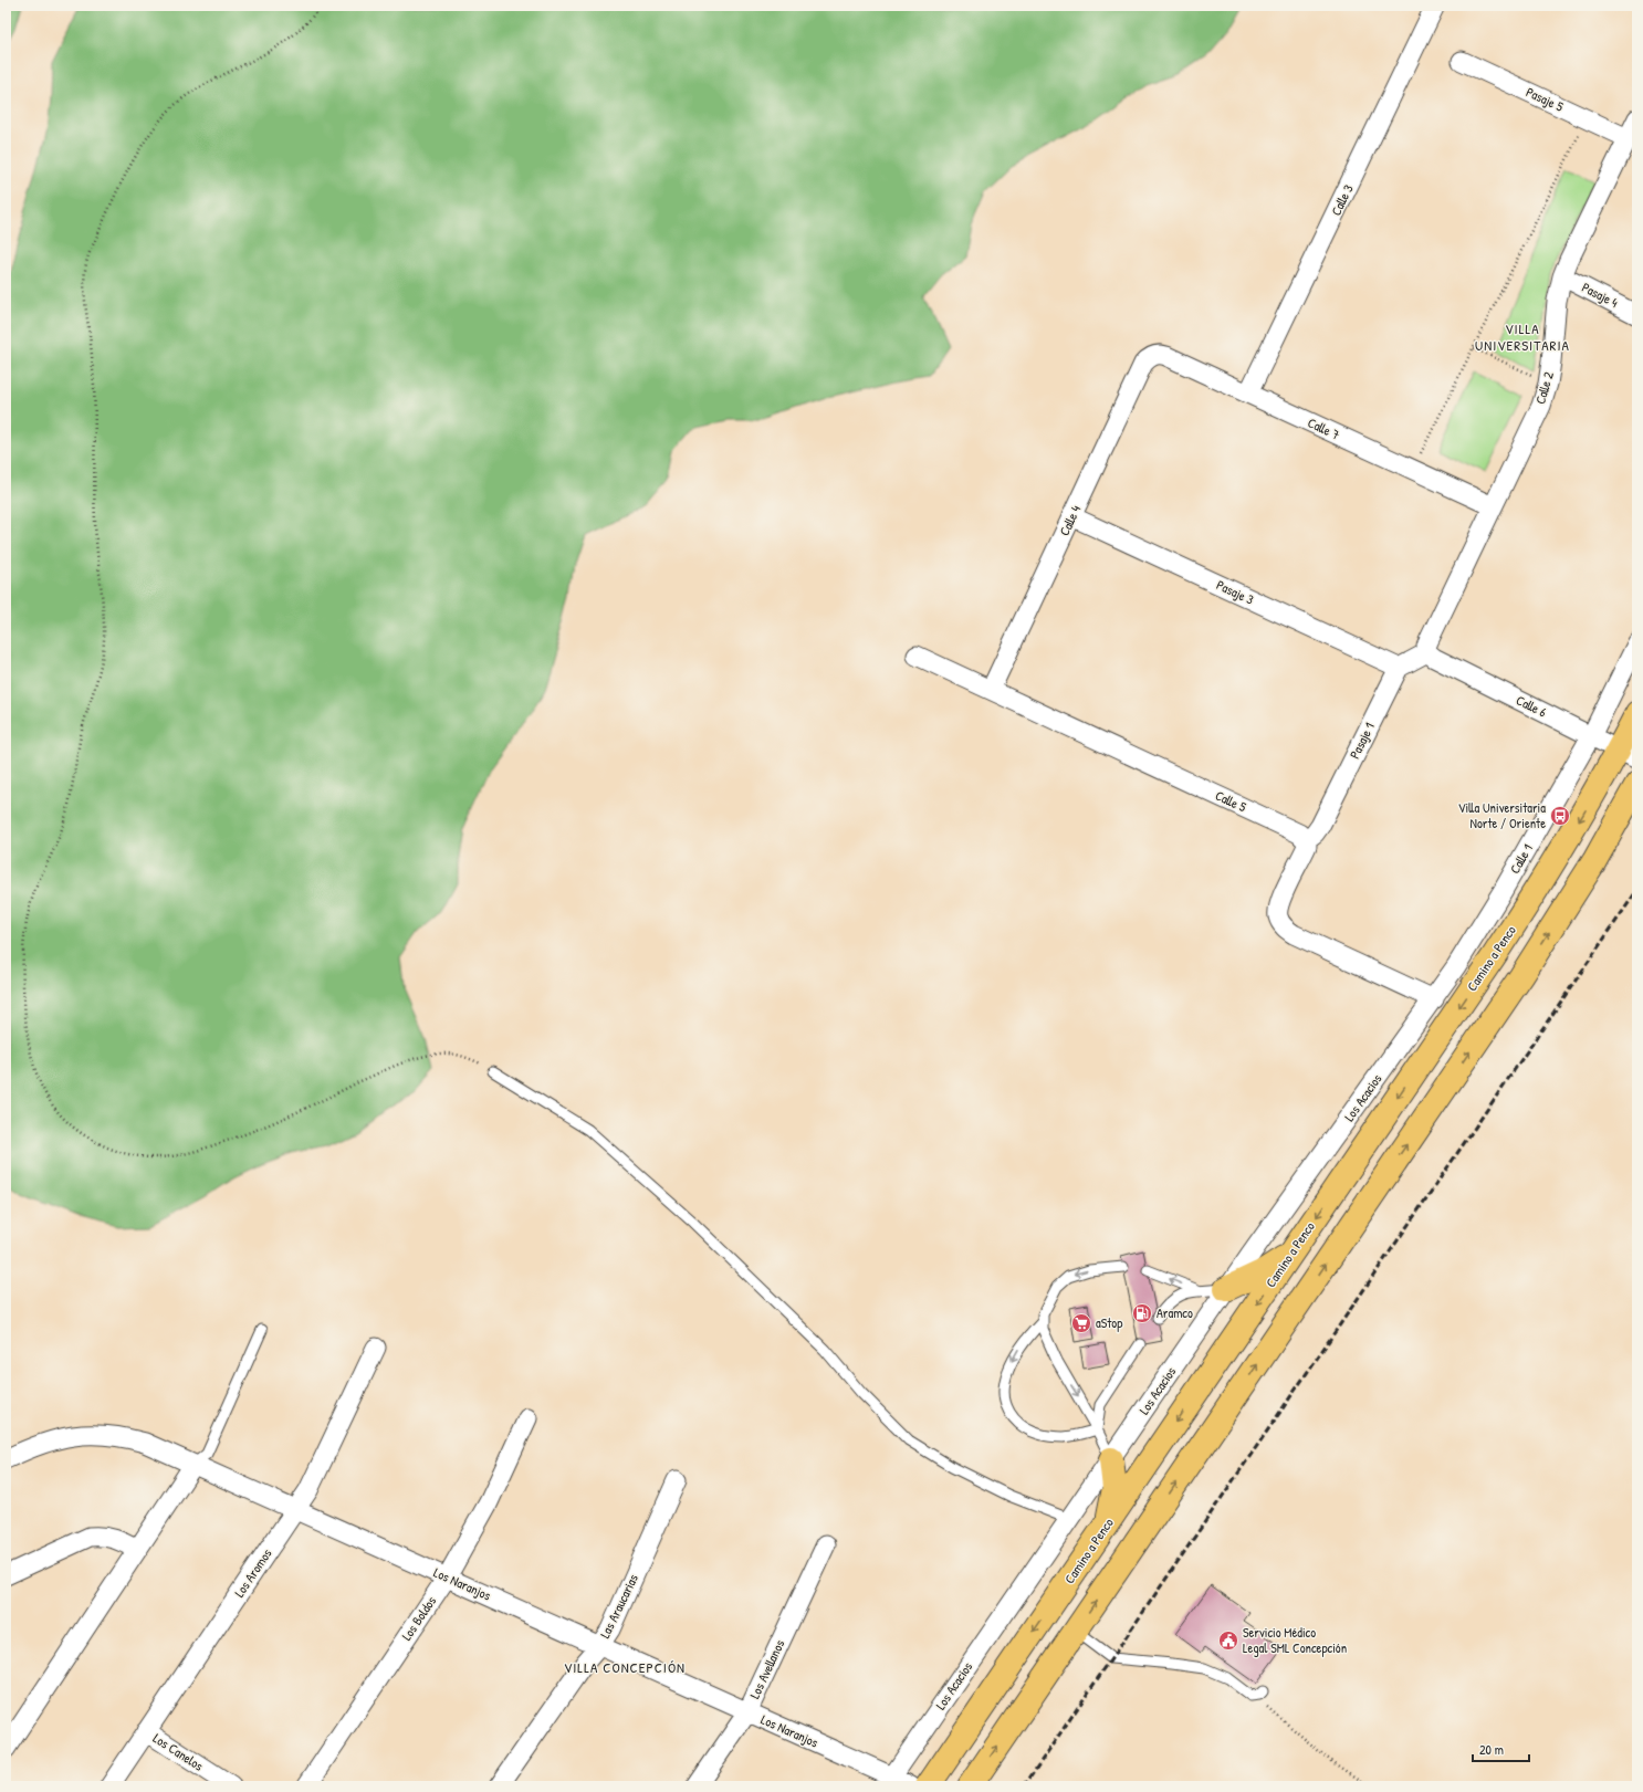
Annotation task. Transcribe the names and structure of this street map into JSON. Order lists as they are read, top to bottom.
{
  "streets": {
    "highway": ["Camino a Penco"],
    "street": [
      "Pasaje 5",
      "Calle 3",
      "Pasaje 4",
      "Calle 2",
      "Calle 7",
      "Calle 4",
      "Pasaje 3",
      "Calle 6",
      "Pasaje 1",
      "Calle 5",
      "Calle 1",
      "Los Acacios",
      "Los Aromos",
      "Los Naranjos",
      "Las Araucarias",
      "Los Boldos",
      "Los Avellanos",
      "Los Canelos"
    ]
  },
  "crossings": [
    ["Pasaje 5", "Calle 2"],
    ["Calle 3", "Calle 7"],
    ["Pasaje 4", "Calle 2"],
    ["Calle 2", "Calle 7"],
    ["Calle 2", "Calle 6"],
    ["Calle 7", "Calle 4"],
    ["Calle 4", "Pasaje 3"],
    ["Calle 4", "Calle 5"],
    ["Pasaje 3", "Pasaje 1"],
    ["Calle 6", "Calle 1"],
    ["Calle 6", "Camino a Penco"],
    ["Pasaje 1", "Calle 5"],
    ["Calle 1", "Los Acacios"],
    ["Los Acacios", "Los Naranjos"],
    ["Los Aromos", "Los Naranjos"],
    ["Los Aromos", "Los Canelos"],
    ["Los Naranjos", "Las Araucarias"],
    ["Los Naranjos", "Los Boldos"],
    ["Los Naranjos", "Los Avellanos"]
  ],
  "districts": ["VILLA UNIVERSITARIA", "VILLA CONCEPCIÓN"],
  "places": {
    "bus stop": ["Villa Universitaria Norte / Oriente"],
    "fuel station": ["Aramco"],
    "supermarket": ["aStop"],
    "public building": ["Servicio Médico Legal SML Concepción"]
  },
  "scale_bar": "20 m"
}
